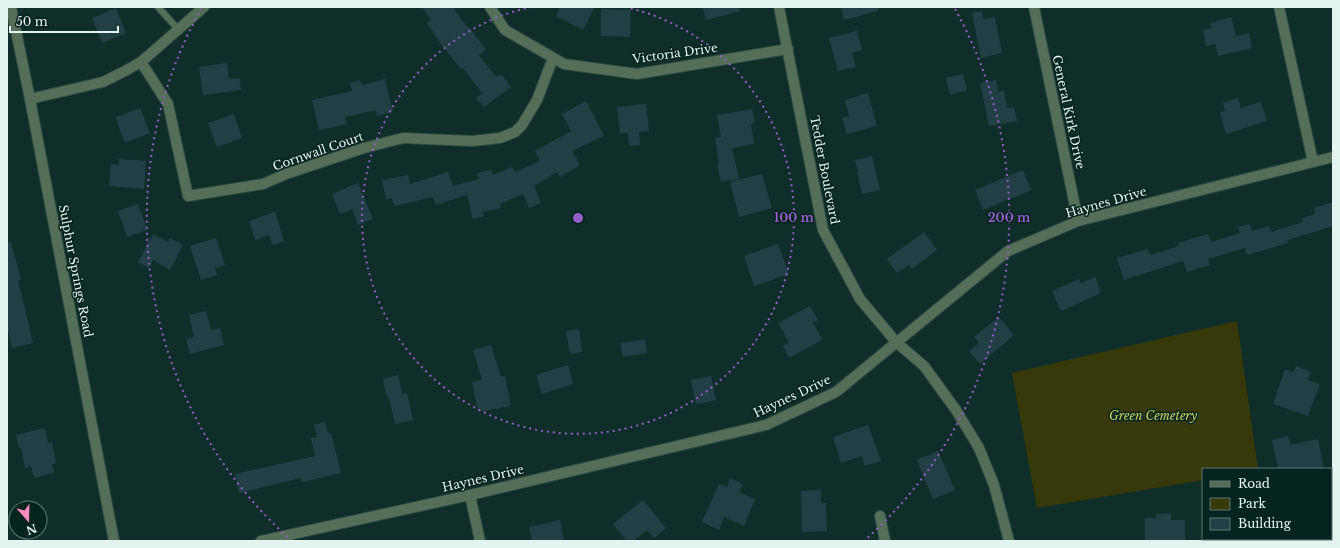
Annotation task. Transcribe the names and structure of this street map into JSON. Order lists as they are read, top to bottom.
{
  "streets": {
    "street": [
      "Victoria Drive",
      "General Kirk Drive",
      "Cornwall Court",
      "Tedder Boulevard",
      "Haynes Drive",
      "Sulphur Springs Road"
    ]
  },
  "crossings": [
    ["Victoria Drive", "Cornwall Court"],
    ["Victoria Drive", "Tedder Boulevard"],
    ["General Kirk Drive", "Haynes Drive"],
    ["Tedder Boulevard", "Haynes Drive"]
  ],
  "parks": ["Green Cemetery"],
  "legend": ["Road", "Park", "Building"],
  "scale_bar": "50 m",
  "north": "bottom",
  "rings": ["100 m", "200 m"]
}
